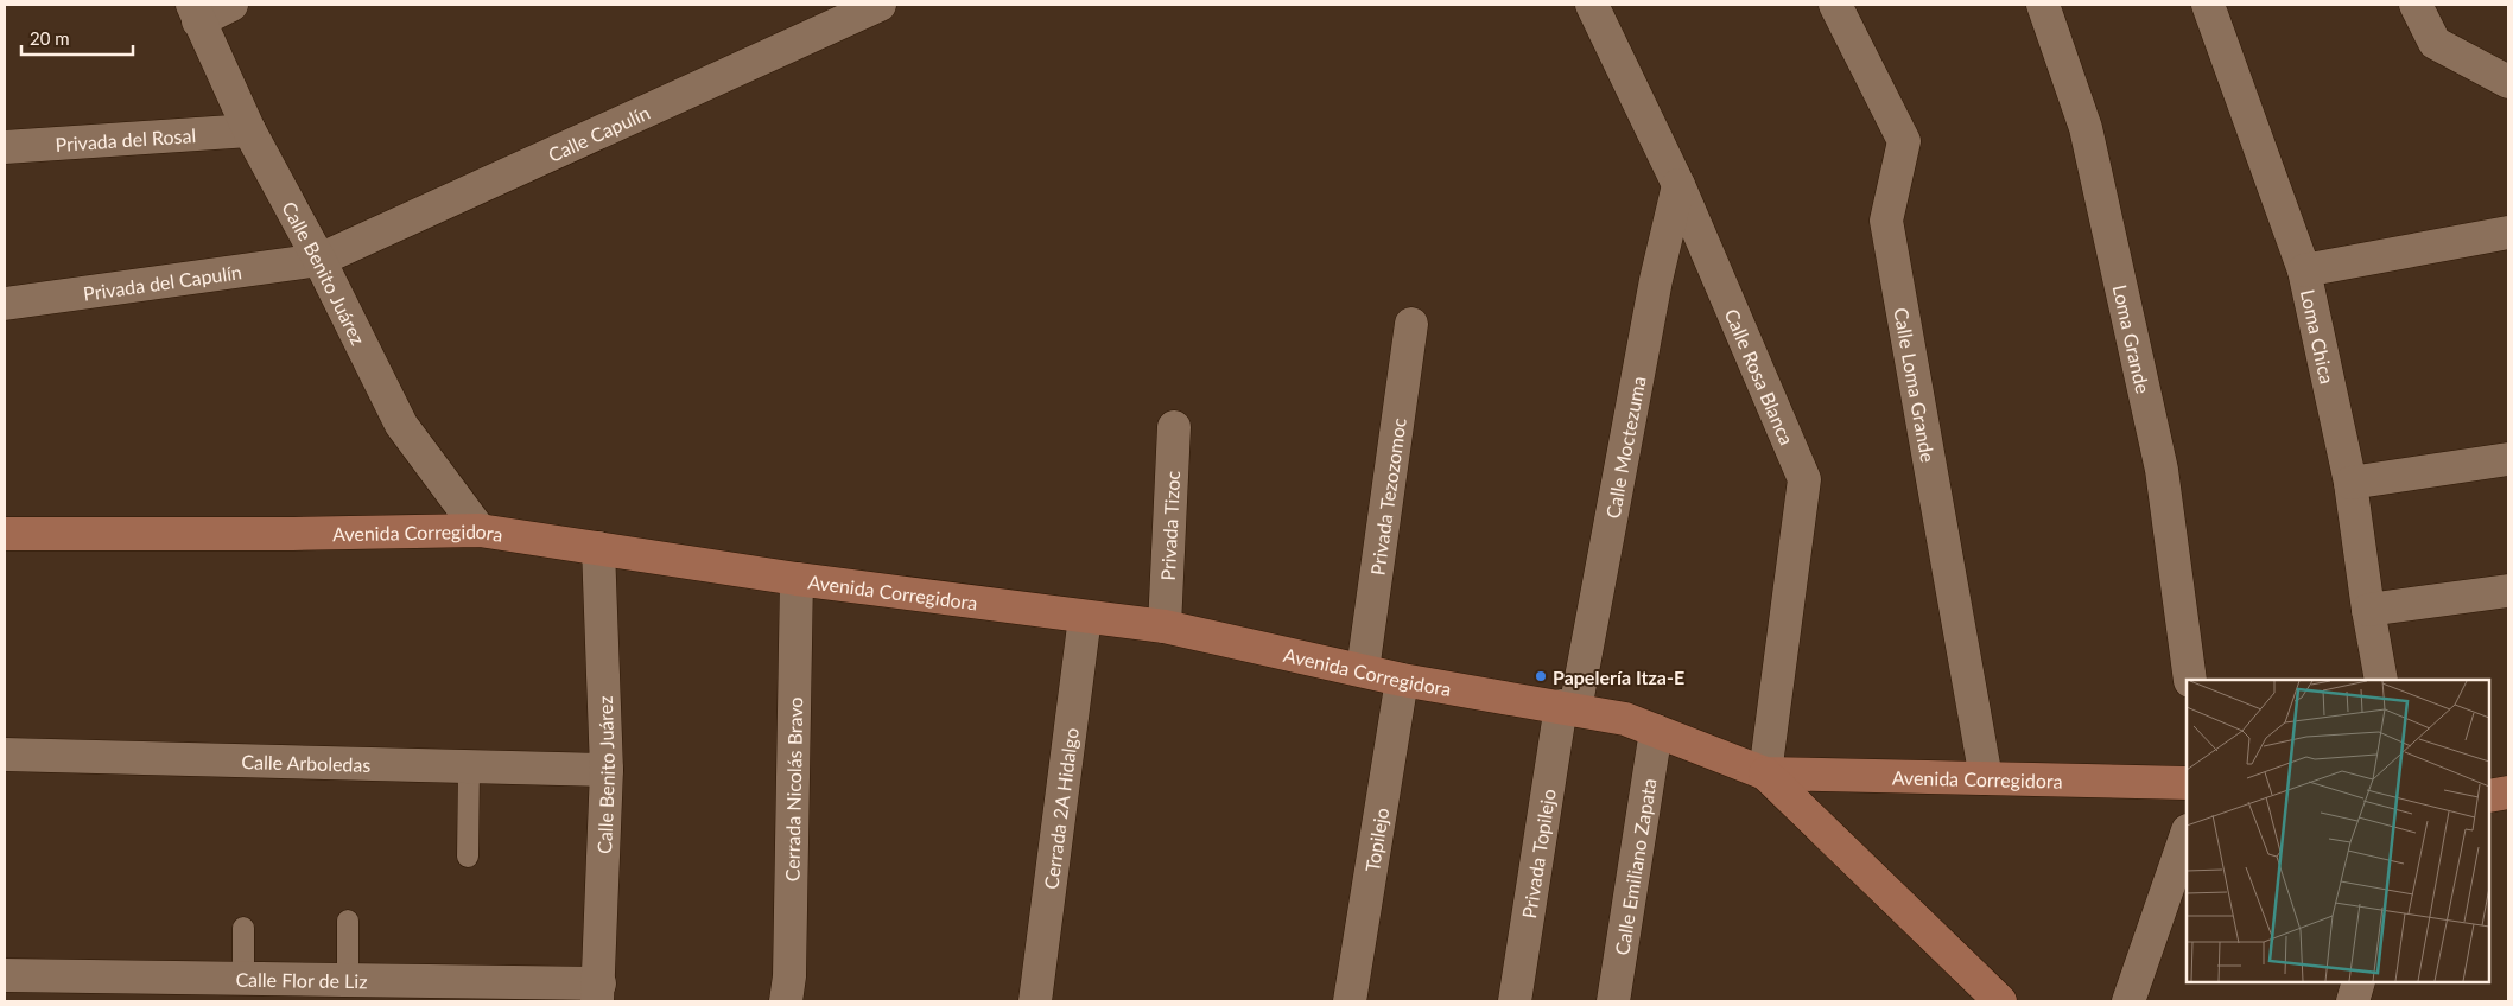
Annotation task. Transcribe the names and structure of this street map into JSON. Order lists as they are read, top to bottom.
{
  "streets": {
    "main road": ["Avenida Corregidora"],
    "street": [
      "Calle Capulín",
      "Privada del Rosal",
      "Calle Benito Juárez",
      "Privada del Capulín",
      "Loma Chica",
      "Loma Grande",
      "Calle Rosa Blanca",
      "Calle Loma Grande",
      "Calle Moctezuma",
      "Privada Tezozomoc",
      "Privada Tizoc",
      "Calle Arboledas",
      "Cerrada Nicolás Bravo",
      "Cerrada 2A Hidalgo",
      "Topilejo",
      "Privada Topilejo",
      "Calle Emiliano Zapata",
      "Calle Flor de Liz"
    ]
  },
  "crossings": [
    ["Calle Capulín", "Calle Benito Juárez"],
    ["Calle Capulín", "Privada del Capulín"],
    ["Privada del Rosal", "Calle Benito Juárez"],
    ["Calle Benito Juárez", "Privada del Capulín"],
    ["Calle Benito Juárez", "Avenida Corregidora"],
    ["Calle Benito Juárez", "Calle Arboledas"],
    ["Calle Benito Juárez", "Calle Flor de Liz"],
    ["Calle Rosa Blanca", "Calle Moctezuma"],
    ["Calle Rosa Blanca", "Avenida Corregidora"],
    ["Calle Loma Grande", "Avenida Corregidora"],
    ["Calle Moctezuma", "Avenida Corregidora"],
    ["Calle Moctezuma", "Privada Topilejo"],
    ["Privada Tezozomoc", "Avenida Corregidora"],
    ["Privada Tizoc", "Avenida Corregidora"],
    ["Avenida Corregidora", "Cerrada Nicolás Bravo"],
    ["Avenida Corregidora", "Cerrada 2A Hidalgo"],
    ["Avenida Corregidora", "Topilejo"],
    ["Avenida Corregidora", "Privada Topilejo"],
    ["Avenida Corregidora", "Calle Emiliano Zapata"]
  ],
  "places": ["Papelería Itza-E"],
  "scale_bar": "20 m"
}
